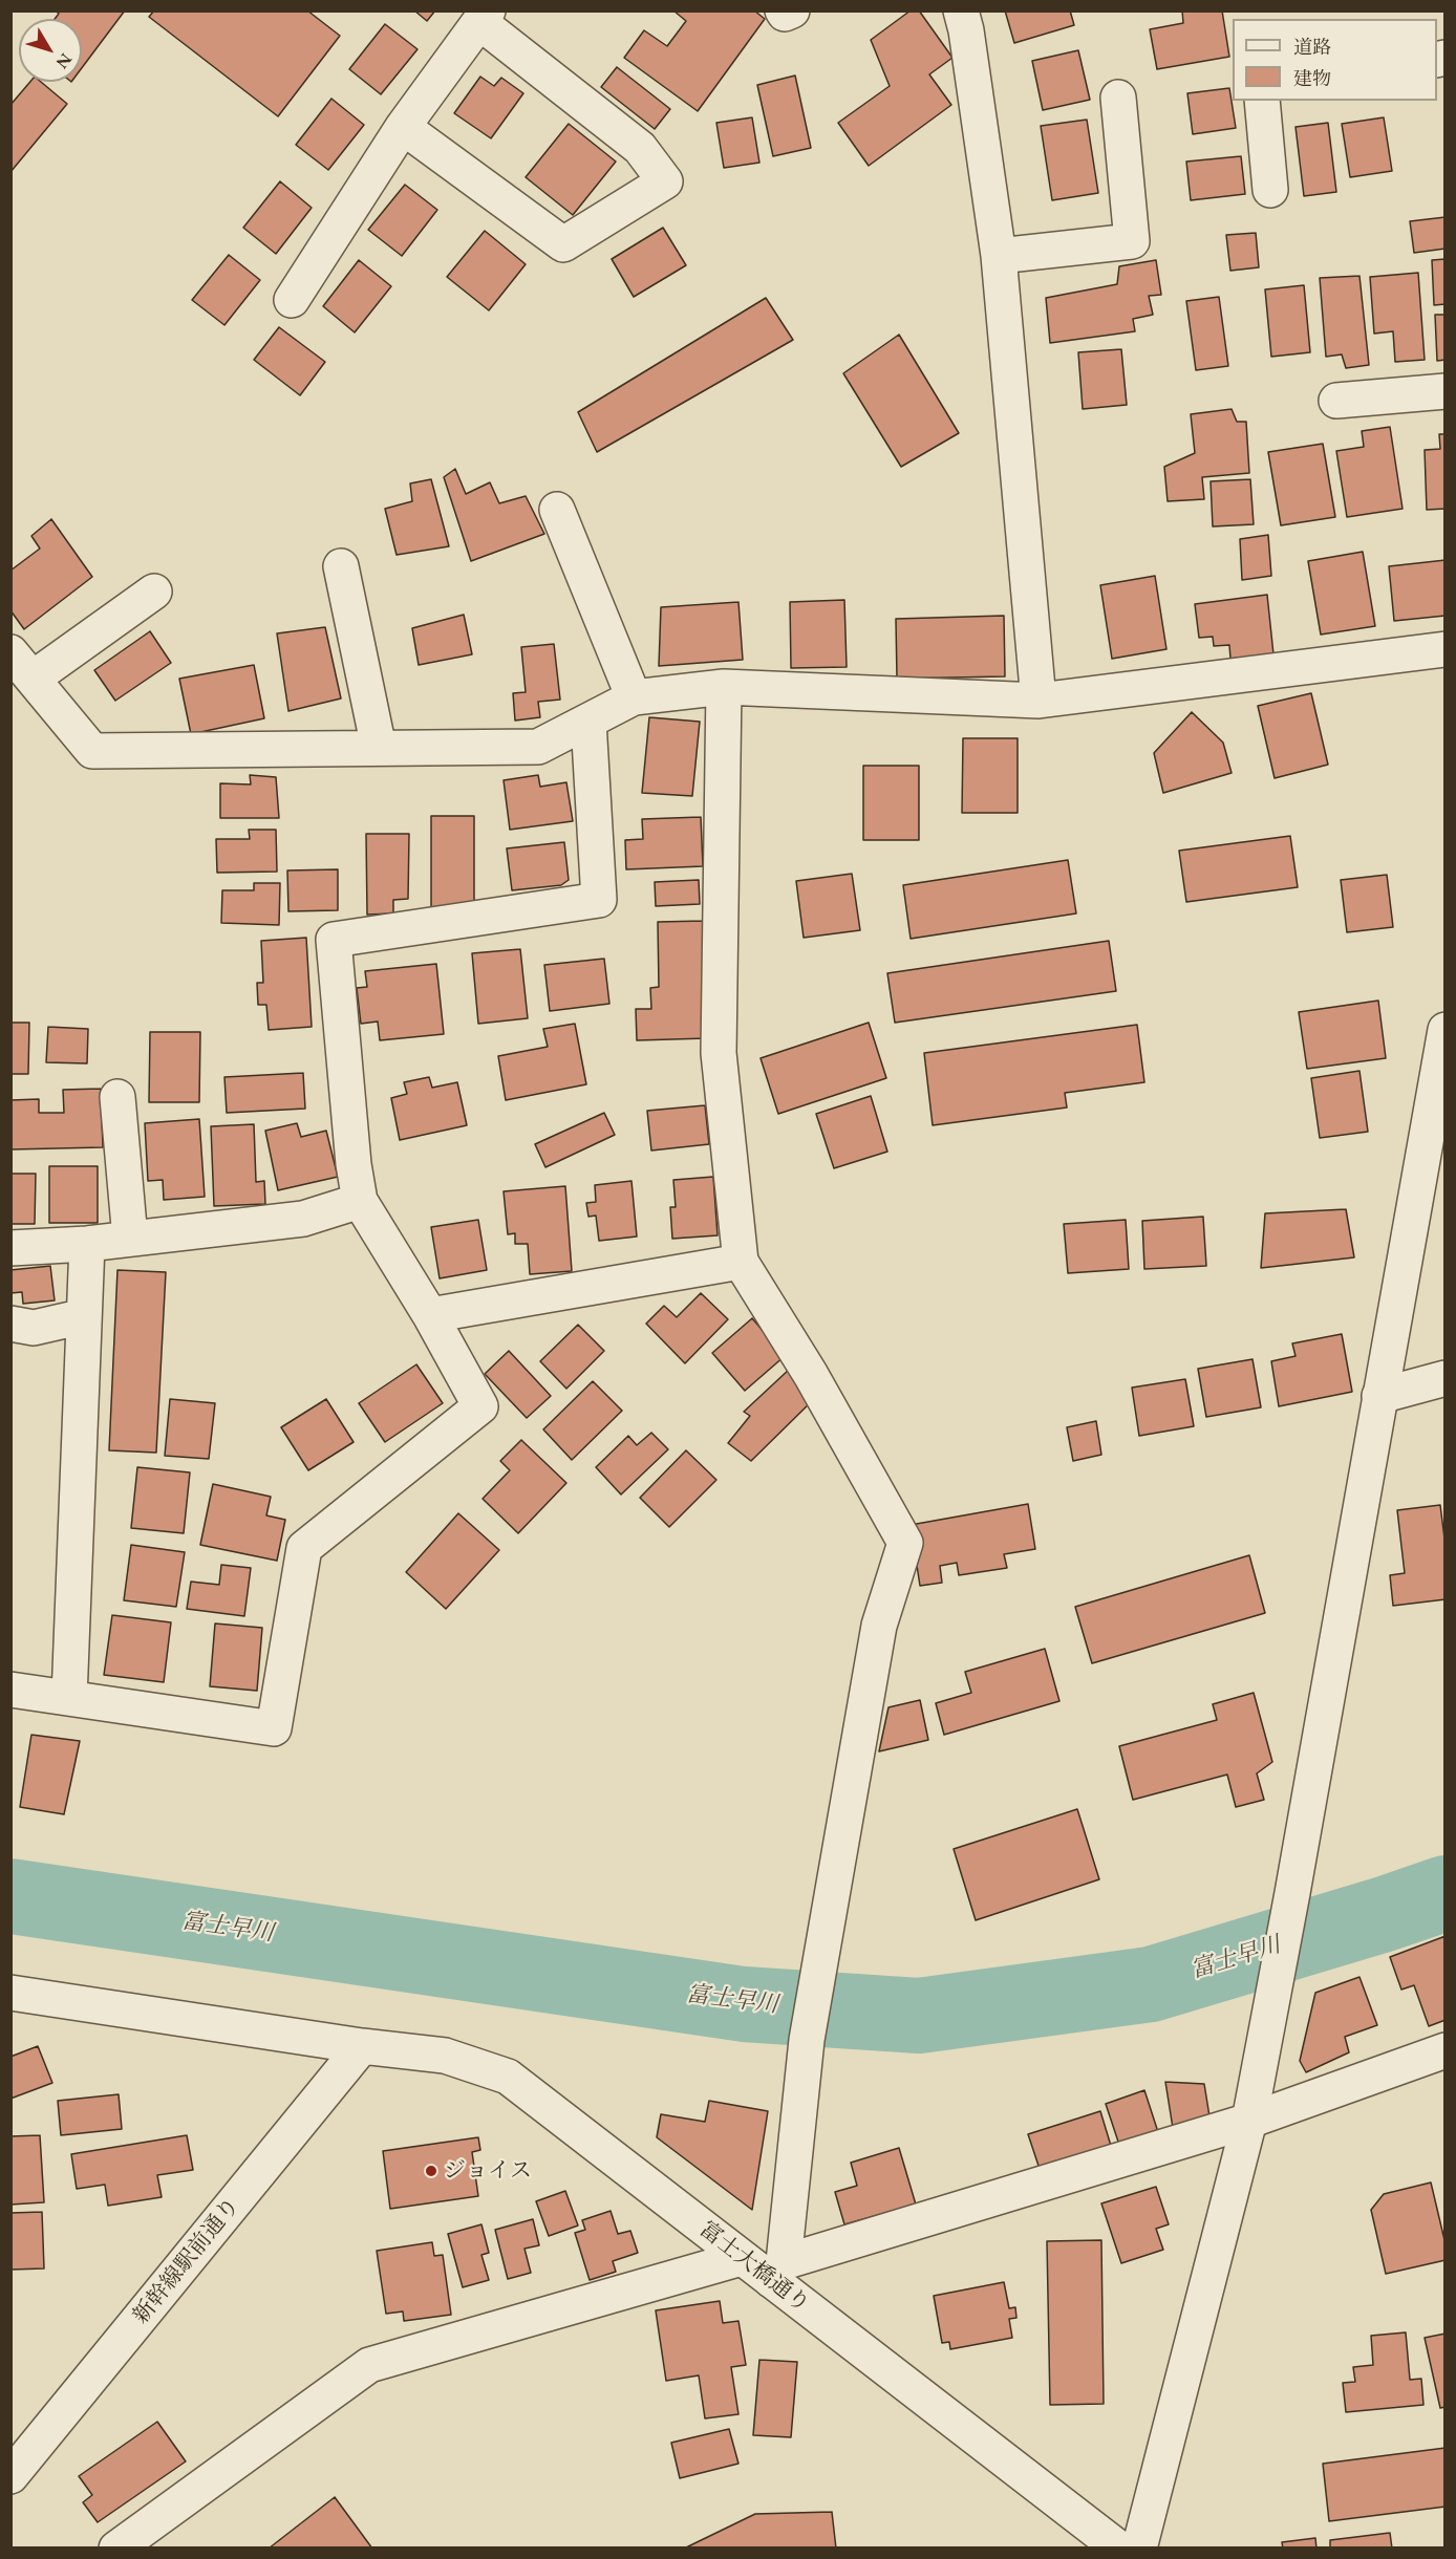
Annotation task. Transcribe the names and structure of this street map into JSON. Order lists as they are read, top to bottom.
{
  "streets": {
    "street": ["新幹線駅前通り", "富士大橋通り"]
  },
  "crossings": [
    ["新幹線駅前通り", "富士大橋通り"]
  ],
  "water": ["富士早川"],
  "places": ["ジョイス"],
  "legend": ["道路", "建物"],
  "north": "bottom right"
}
